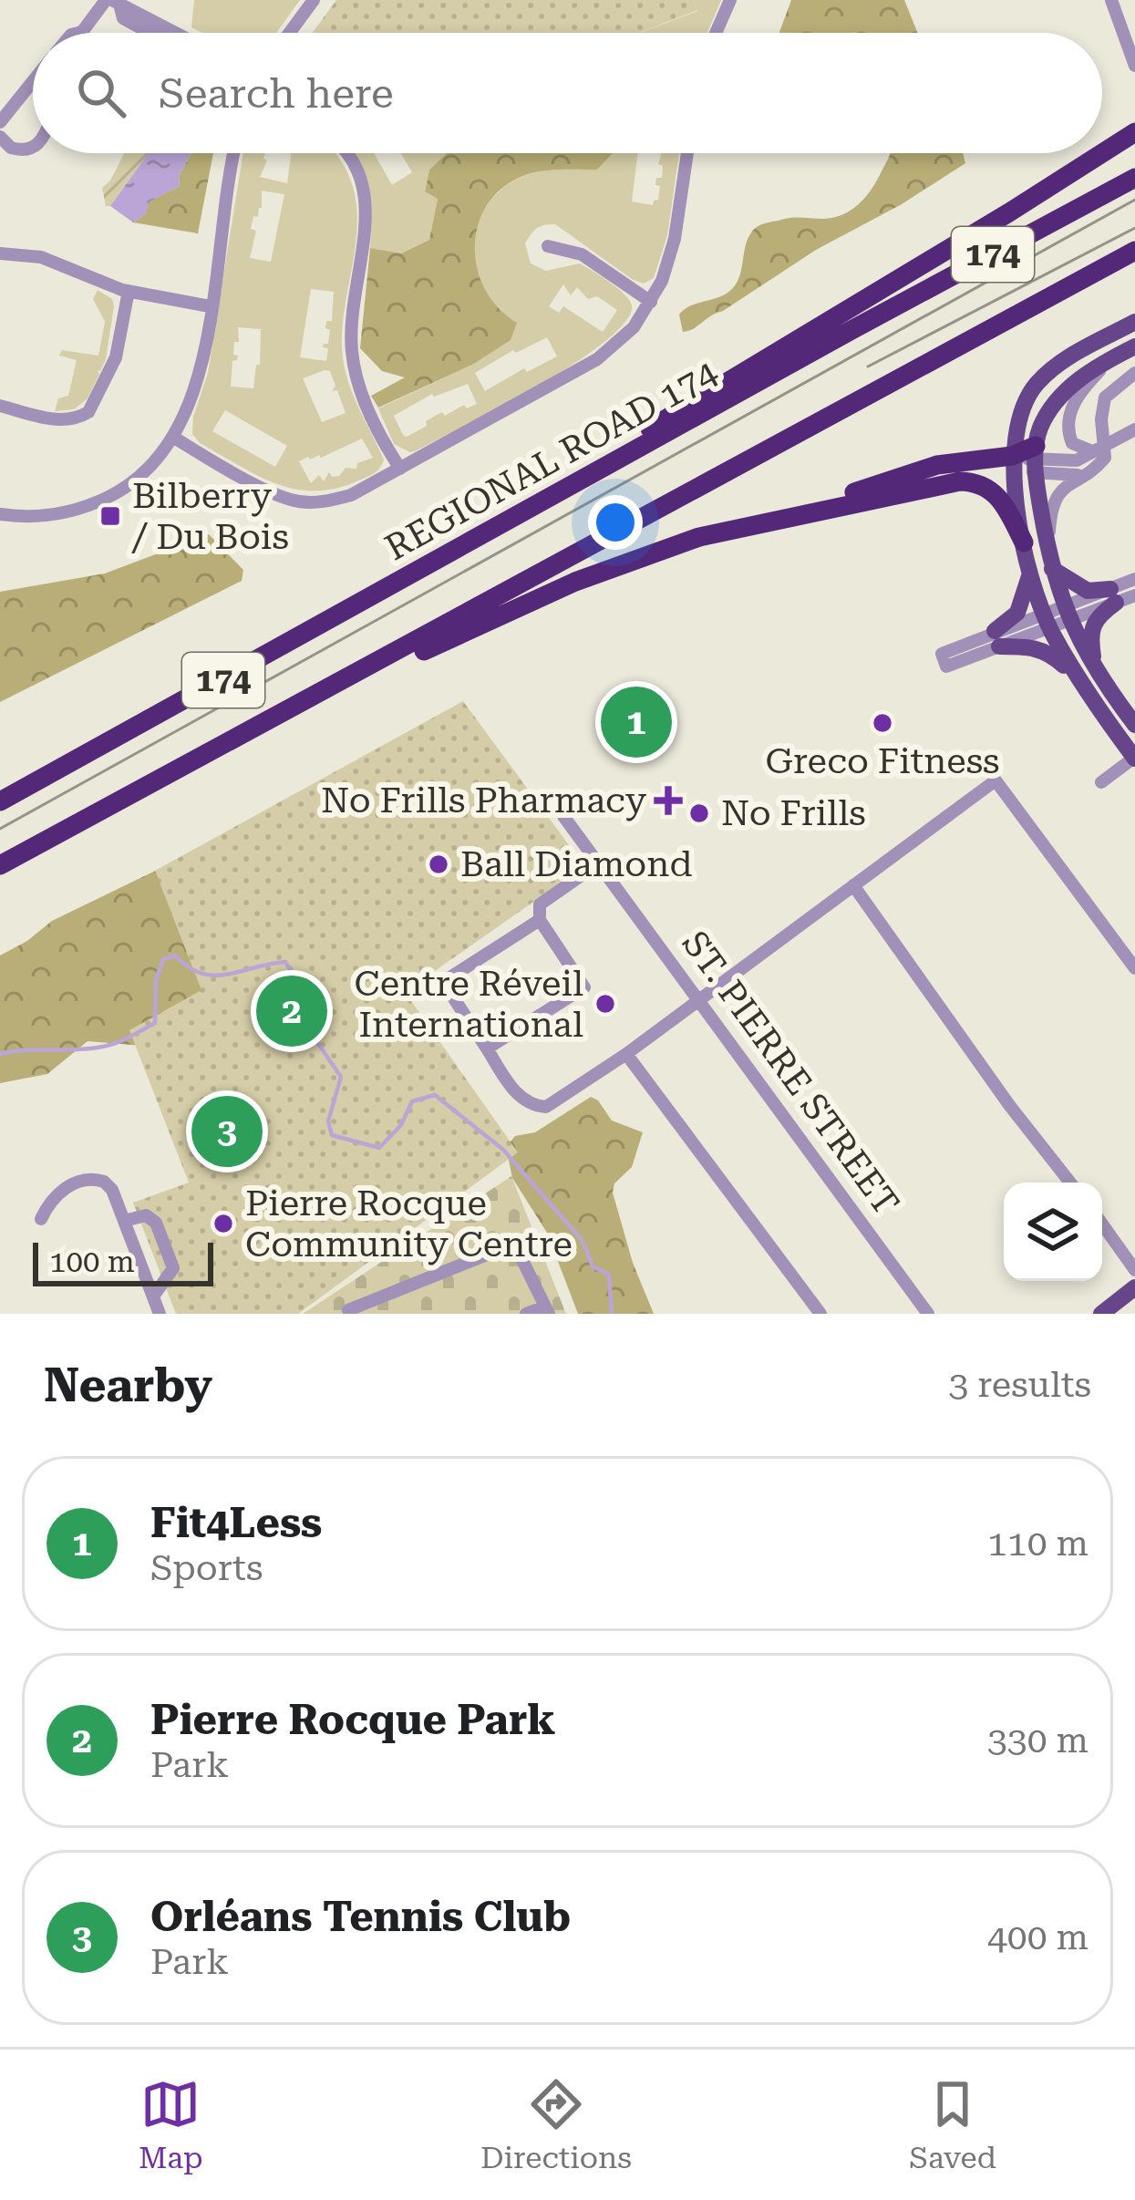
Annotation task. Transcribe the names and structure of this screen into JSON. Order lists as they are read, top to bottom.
{
  "streets": {
    "highway": ["174", "REGIONAL ROAD 174"],
    "street": ["ST. PIERRE STREET"]
  },
  "places": {
    "transit": ["Bilberry / Du Bois"],
    "other": [
      "Greco Fitness",
      "No Frills",
      "Ball Diamond",
      "Centre Réveil International",
      "Pierre Rocque Community Centre"
    ],
    "health": ["No Frills Pharmacy"]
  },
  "scale_bar": "100 m",
  "page": {
    "search": "Search here",
    "pins": ["1", "2", "3"],
    "scale": "100 m",
    "heading": ["Nearby", "3 results"],
    "list": [
      {
        "mark": "1",
        "name": "Fit4Less",
        "note": "Sports",
        "value": "110 m"
      },
      {
        "mark": "2",
        "name": "Pierre Rocque Park",
        "note": "Park",
        "value": "330 m"
      },
      {
        "mark": "3",
        "name": "Orléans Tennis Club",
        "note": "Park",
        "value": "400 m"
      }
    ],
    "nav": ["Map", "Directions", "Saved"]
  }
}
